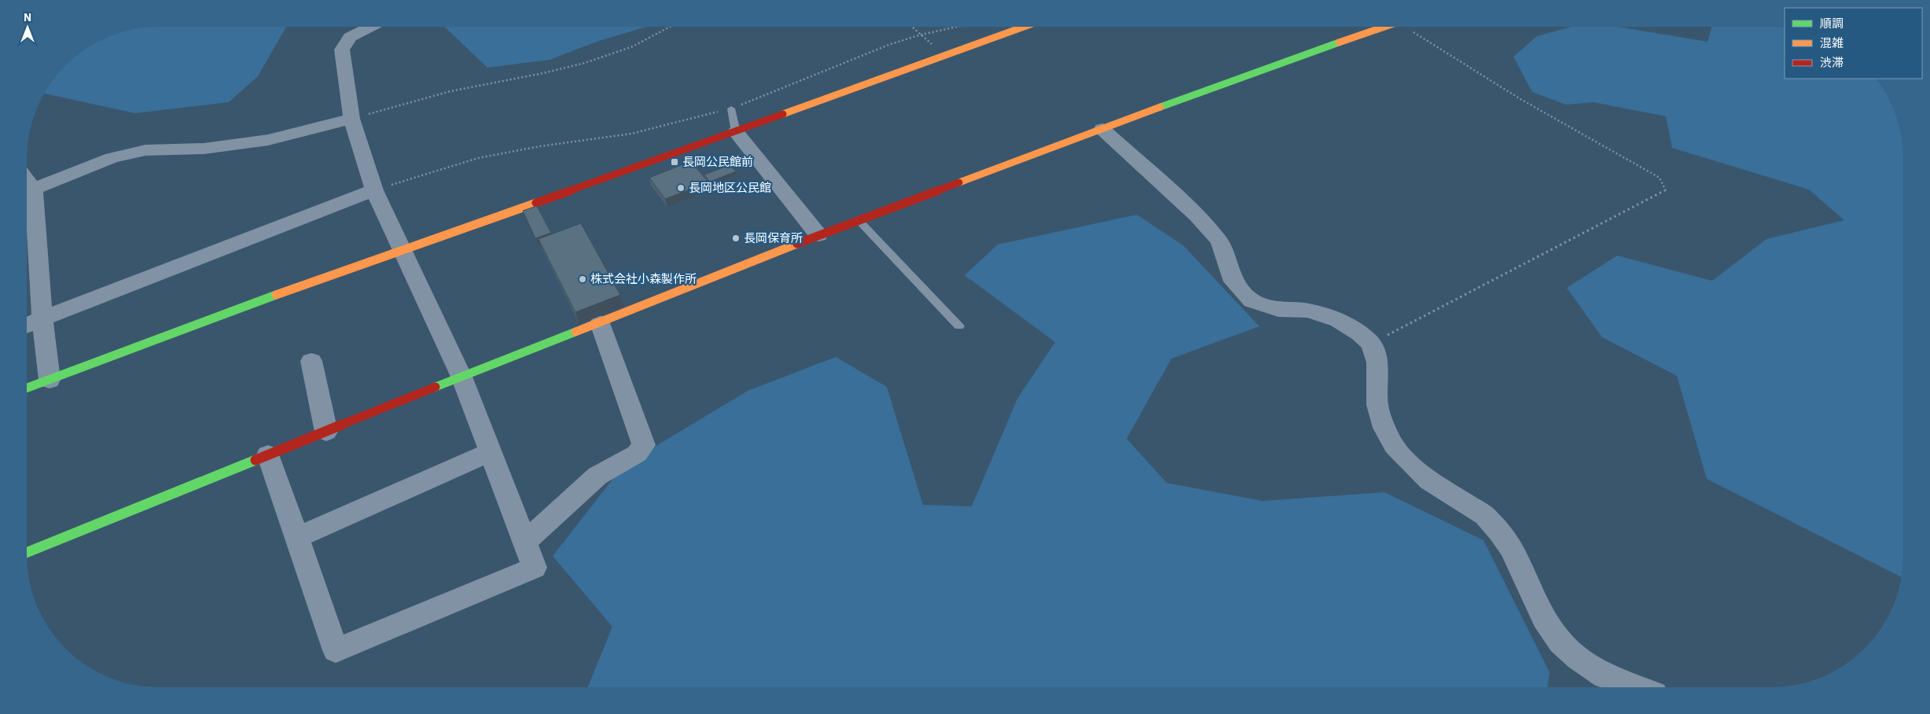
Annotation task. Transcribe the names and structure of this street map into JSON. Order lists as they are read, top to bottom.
{
  "places": {
    "transit": ["長岡公民館前"],
    "other": ["長岡地区公民館", "長岡保育所", "株式会社小森製作所"]
  },
  "legend": ["順調", "混雑", "渋滞"],
  "north": "top"
}
